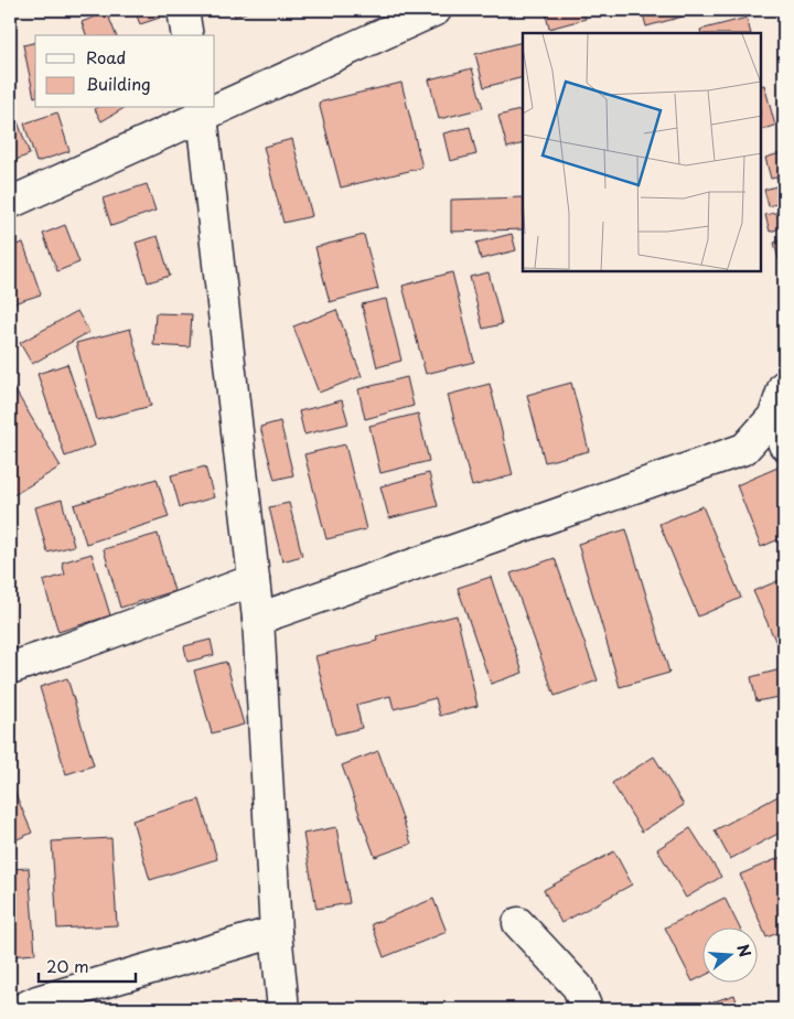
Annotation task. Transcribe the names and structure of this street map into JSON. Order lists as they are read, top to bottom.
{
  "legend": ["Road", "Building"],
  "scale_bar": "20 m",
  "north": "right"
}
